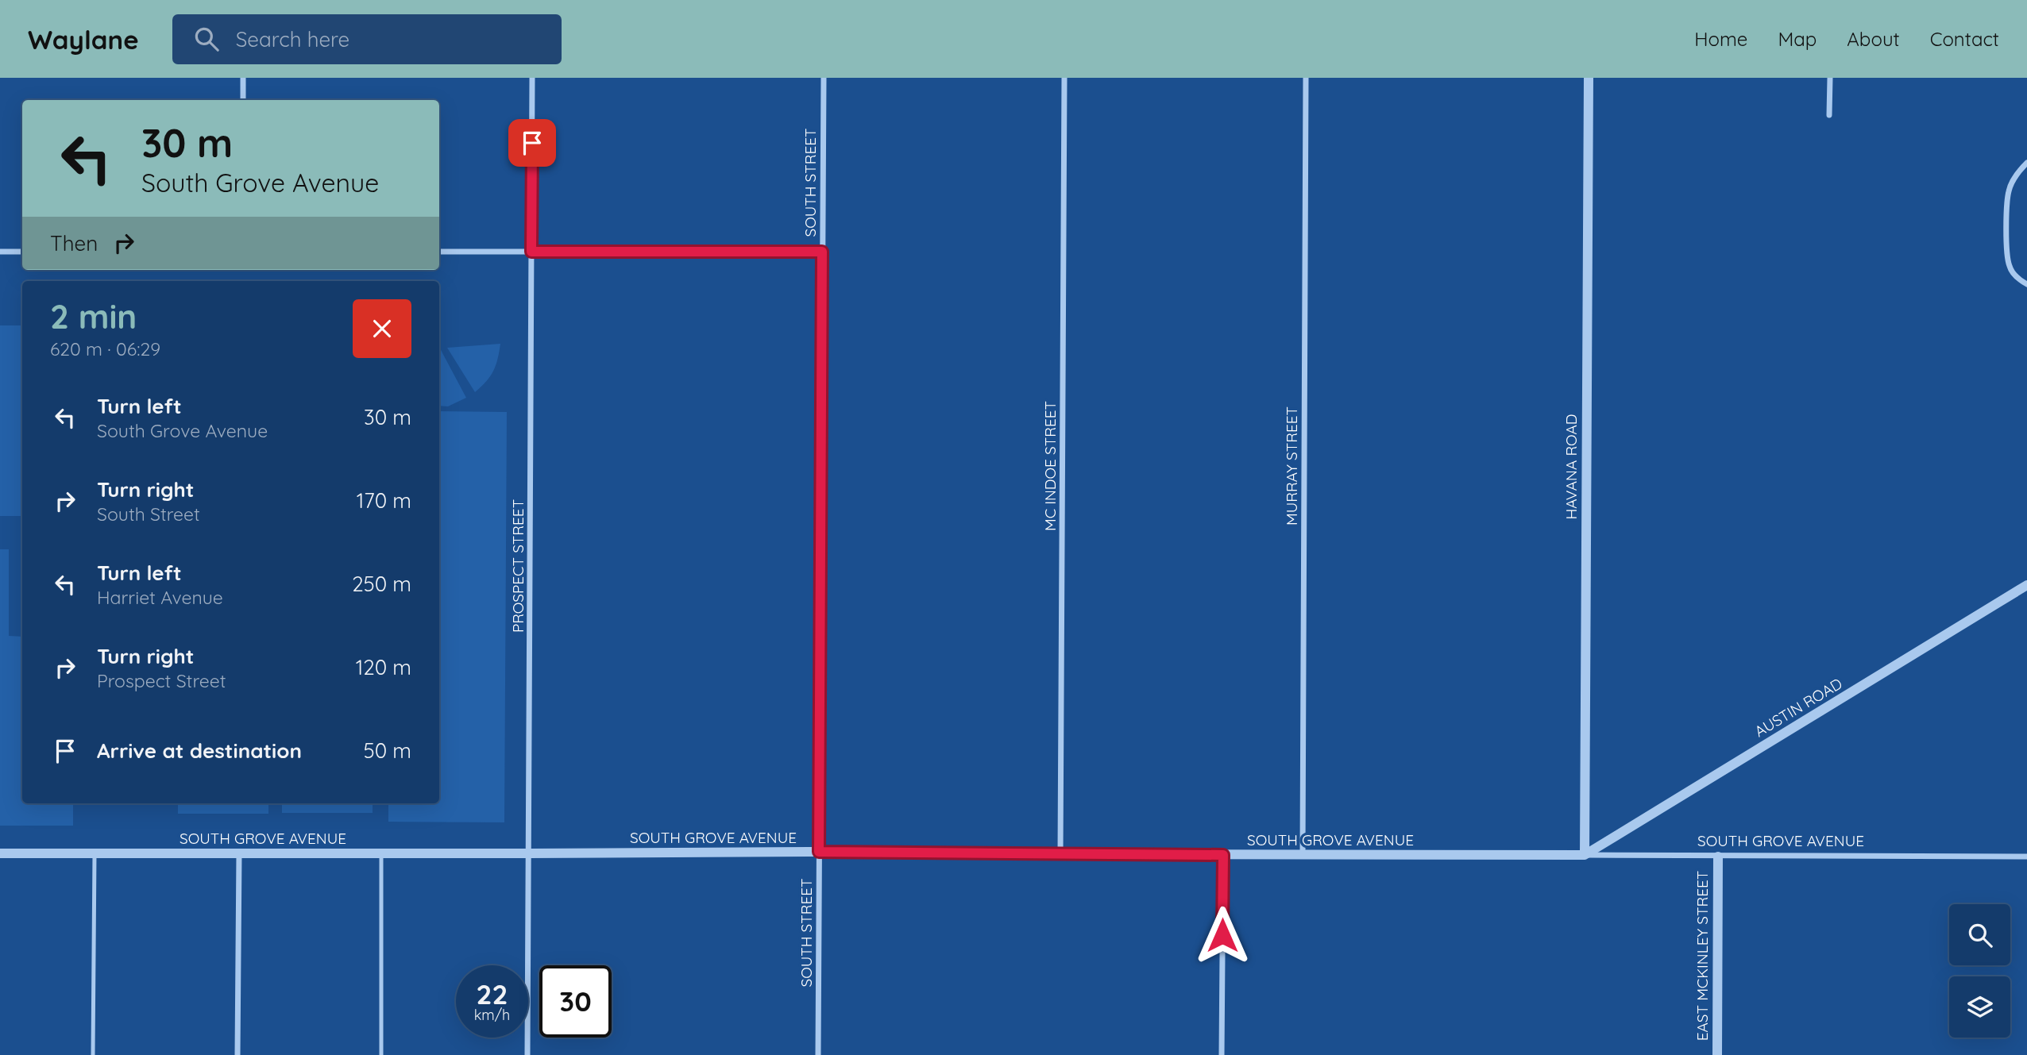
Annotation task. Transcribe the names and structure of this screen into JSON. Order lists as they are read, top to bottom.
{
  "streets": {
    "street": [
      "SOUTH STREET",
      "MC INDOE STREET",
      "MURRAY STREET",
      "HAVANA ROAD",
      "PROSPECT STREET",
      "AUSTIN ROAD",
      "SOUTH GROVE AVENUE",
      "EAST MCKINLEY STREET"
    ]
  },
  "crossings": [
    ["SOUTH STREET", "SOUTH GROVE AVENUE"],
    ["MC INDOE STREET", "SOUTH GROVE AVENUE"],
    ["MURRAY STREET", "SOUTH GROVE AVENUE"],
    ["HAVANA ROAD", "AUSTIN ROAD"],
    ["HAVANA ROAD", "SOUTH GROVE AVENUE"],
    ["PROSPECT STREET", "SOUTH GROVE AVENUE"],
    ["AUSTIN ROAD", "SOUTH GROVE AVENUE"],
    ["SOUTH GROVE AVENUE", "EAST MCKINLEY STREET"]
  ],
  "page": {
    "header": "Waylane",
    "search": "Search here",
    "nav": [
      "Home",
      "Map",
      "About",
      "Contact"
    ],
    "turn": ["30 m", "South Grove Avenue"],
    "then": "Then",
    "heading": ["2 min", "620 m · 06:29"],
    "list": [
      {
        "name": "Turn left",
        "note": "South Grove Avenue",
        "value": "30 m"
      },
      {
        "name": "Turn right",
        "note": "South Street",
        "value": "170 m"
      },
      {
        "name": "Turn left",
        "note": "Harriet Avenue",
        "value": "250 m"
      },
      {
        "name": "Turn right",
        "note": "Prospect Street",
        "value": "120 m"
      },
      {
        "name": "Arrive at destination",
        "value": "50 m"
      }
    ],
    "speed": "22 km/h",
    "limit": "30"
  }
}
